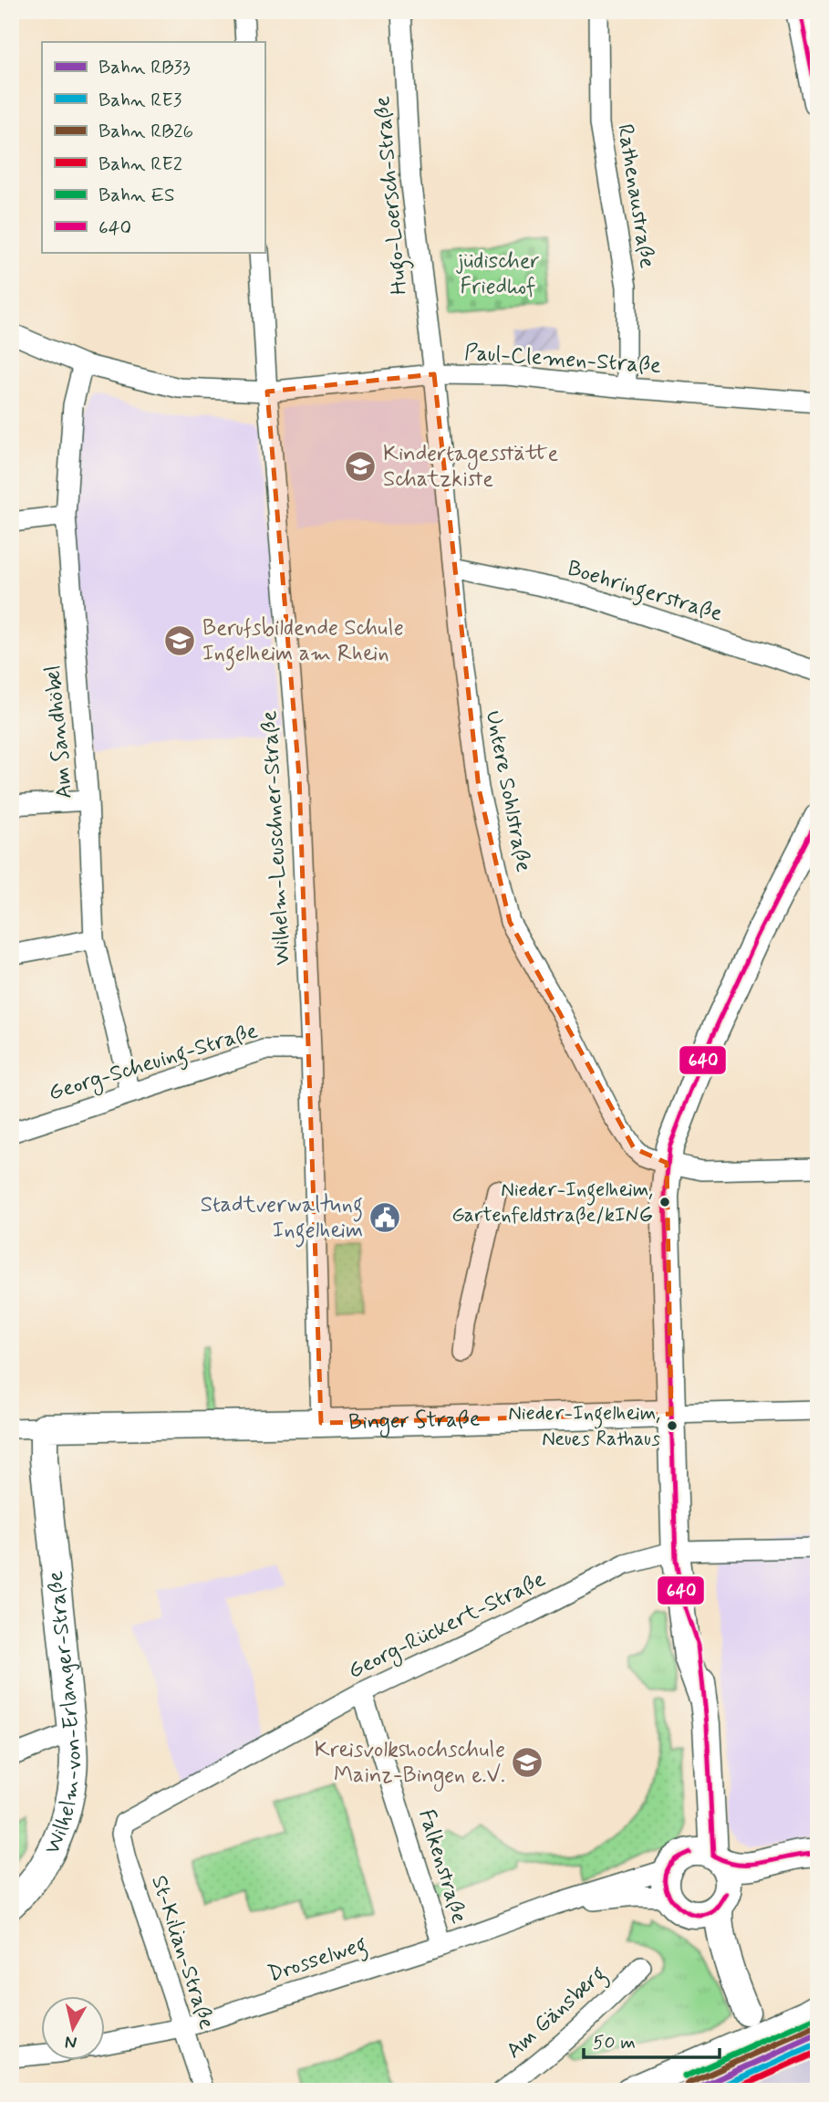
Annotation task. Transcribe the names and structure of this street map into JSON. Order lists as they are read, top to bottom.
{
  "streets": {
    "main road": ["Binger Straße", "Wilhelm-von-Erlanger-Straße"],
    "street": [
      "Hugo-Loersch-Straße",
      "Rathenaustraße",
      "Paul-Clemen-Straße",
      "Boehringerstraße",
      "Am Sandhöbel",
      "Untere Sohlstraße",
      "Wilhelm-Leuschner-Straße",
      "Georg-Scheuing-Straße",
      "Georg-Rückert-Straße",
      "Falkenstraße",
      "St-Kilian-Straße",
      "Drosselweg",
      "Am Gänsberg"
    ]
  },
  "crossings": [
    ["Hugo-Loersch-Straße", "Paul-Clemen-Straße"],
    ["Hugo-Loersch-Straße", "Untere Sohlstraße"],
    ["Rathenaustraße", "Paul-Clemen-Straße"],
    ["Paul-Clemen-Straße", "Am Sandhöbel"],
    ["Paul-Clemen-Straße", "Untere Sohlstraße"],
    ["Paul-Clemen-Straße", "Wilhelm-Leuschner-Straße"],
    ["Boehringerstraße", "Untere Sohlstraße"],
    ["Am Sandhöbel", "Georg-Scheuing-Straße"],
    ["Wilhelm-Leuschner-Straße", "Georg-Scheuing-Straße"],
    ["Wilhelm-Leuschner-Straße", "Binger Straße"],
    ["Binger Straße", "Wilhelm-von-Erlanger-Straße"],
    ["Georg-Rückert-Straße", "Falkenstraße"],
    ["Georg-Rückert-Straße", "St-Kilian-Straße"],
    ["Falkenstraße", "Drosselweg"],
    ["St-Kilian-Straße", "Drosselweg"]
  ],
  "parks": ["jüdischer Friedhof"],
  "places": {
    "school or university": ["Kindertagesstätte Schatzkiste", "Berufsbildende Schule Ingelheim am Rhein", "Kreisvolkshochschule Mainz-Bingen e.V."],
    "other": ["Nieder-Ingelheim, Gartenfeldstraße/kING", "Nieder-Ingelheim, Neues Rathaus"],
    "public building": ["Stadtverwaltung Ingelheim"]
  },
  "lines": [
    "transit line 640",
    "rail line ES",
    "rail line RB26",
    "rail line RB33",
    "rail line RE3",
    "rail line RE2"
  ],
  "legend": [
    "Bahn RB33",
    "Bahn RE3",
    "Bahn RB26",
    "Bahn RE2",
    "Bahn ES",
    "640"
  ],
  "scale_bar": "50 m",
  "north": "bottom"
}
